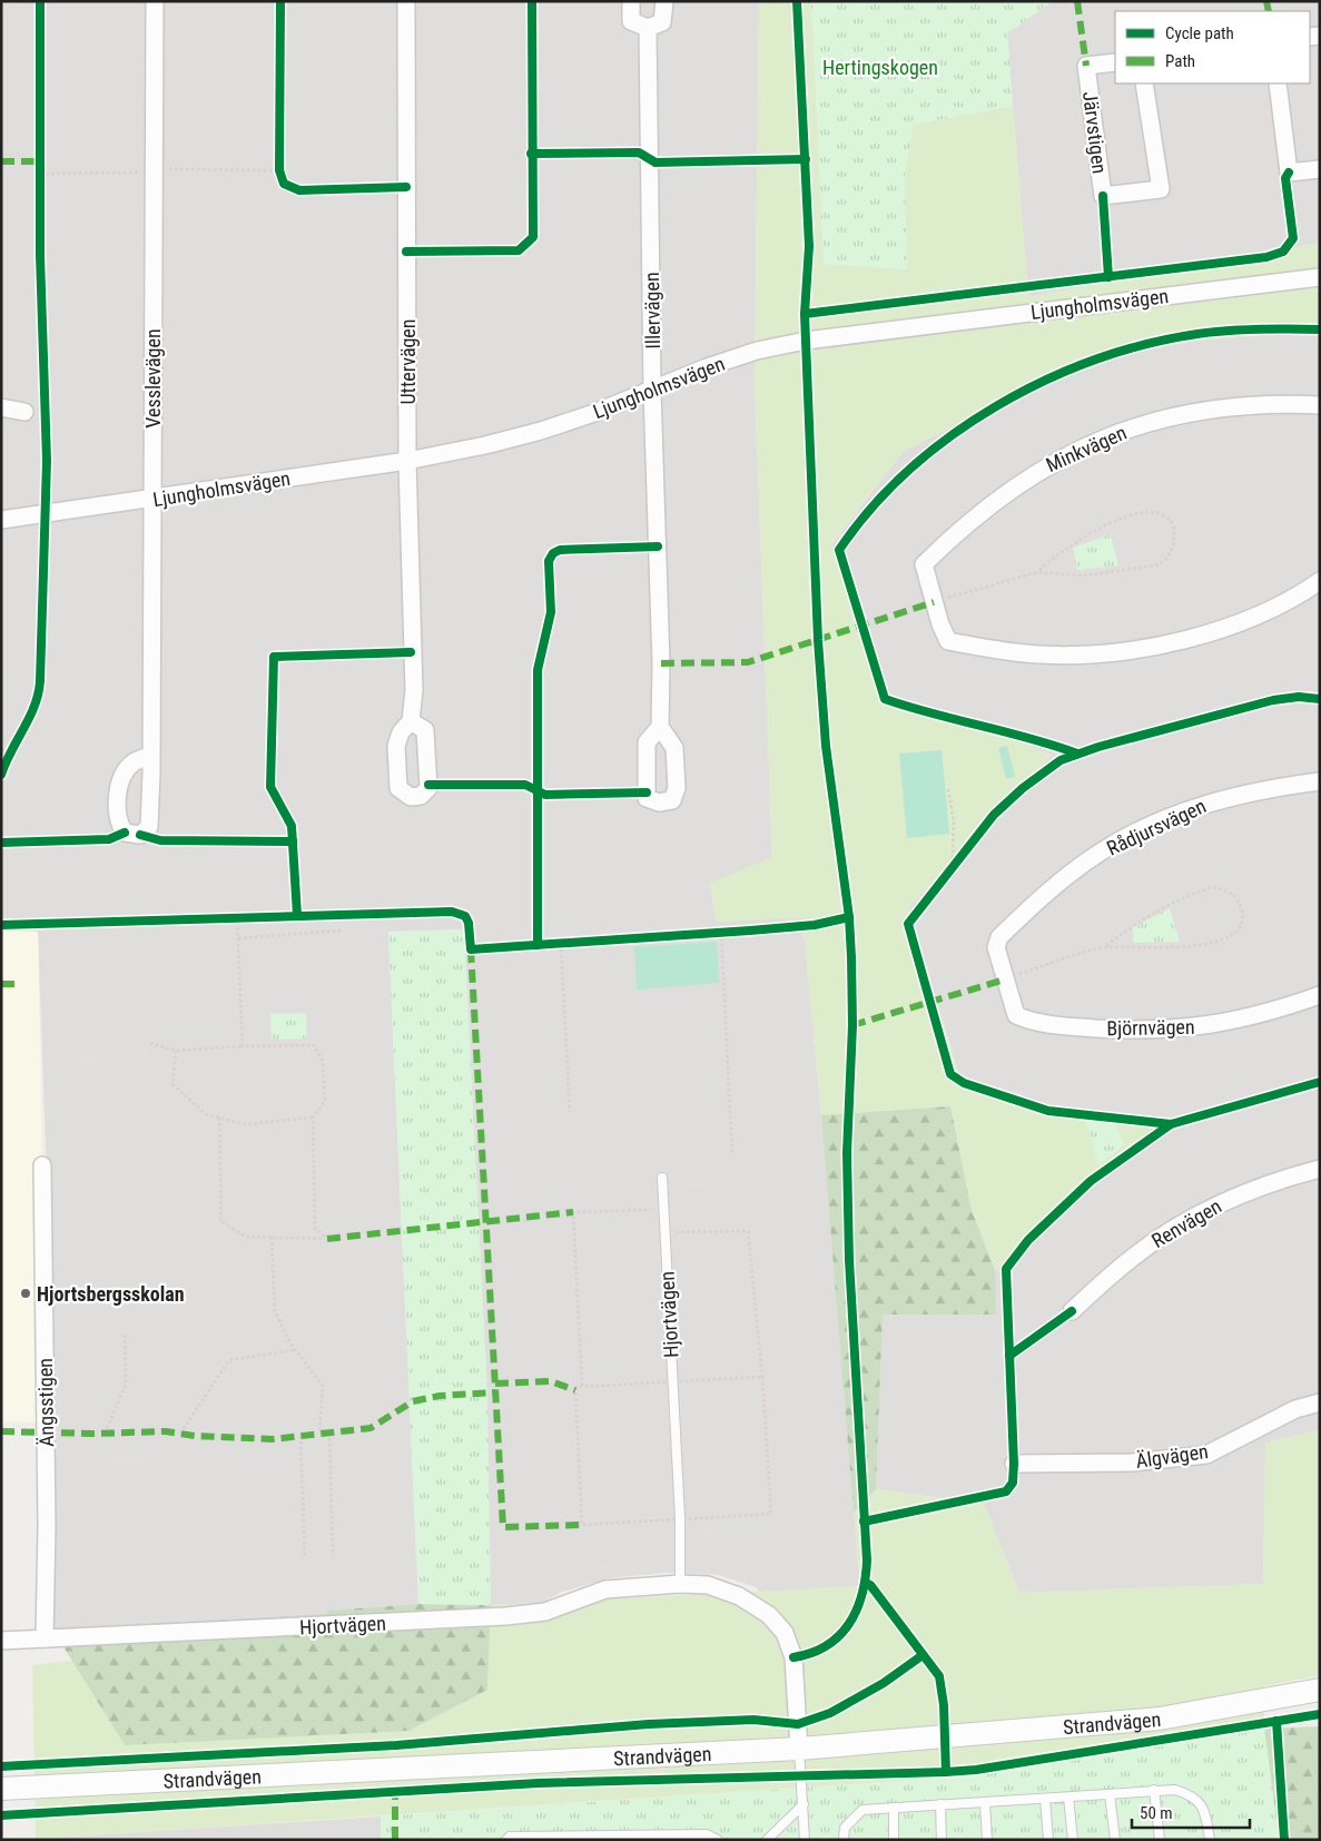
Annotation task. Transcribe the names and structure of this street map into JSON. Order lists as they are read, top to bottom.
{
  "streets": {
    "street": [
      "Järvstigen",
      "Ljungholmsvägen",
      "Illervägen",
      "Uttervägen",
      "Vesslevägen",
      "Minkvägen",
      "Rådjursvägen",
      "Björnvägen",
      "Renvägen",
      "Hjortvägen",
      "Ängsstigen",
      "Älgvägen",
      "Strandvägen"
    ]
  },
  "crossings": [
    ["Ljungholmsvägen", "Illervägen"],
    ["Ljungholmsvägen", "Uttervägen"],
    ["Ljungholmsvägen", "Vesslevägen"],
    ["Rådjursvägen", "Björnvägen"],
    ["Hjortvägen", "Ängsstigen"],
    ["Hjortvägen", "Strandvägen"]
  ],
  "parks": ["Hertingskogen"],
  "places": ["Hjortsbergsskolan"],
  "legend": ["Cycle path", "Path"],
  "scale_bar": "50 m"
}
